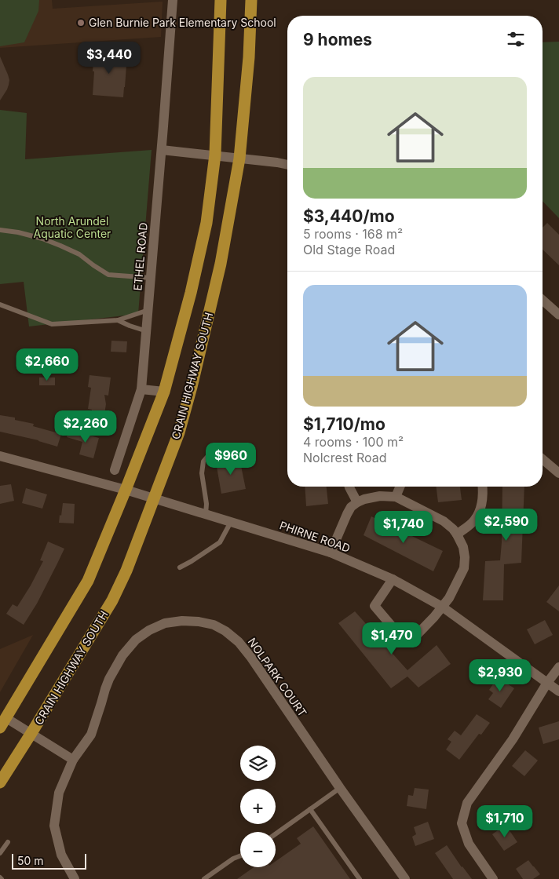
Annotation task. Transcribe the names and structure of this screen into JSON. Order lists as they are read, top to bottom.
{
  "streets": {
    "main road": ["CRAIN HIGHWAY SOUTH"],
    "street": ["ETHEL ROAD", "PHIRNE ROAD", "NOLPARK COURT"]
  },
  "crossings": [
    ["CRAIN HIGHWAY SOUTH", "PHIRNE ROAD"]
  ],
  "parks": ["North Arundel Aquatic Center"],
  "places": ["Glen Burnie Park Elementary School"],
  "scale_bar": "50 m",
  "page": {
    "heading": "9 homes",
    "price": [
      "$3,440",
      "$2,660",
      "$2,260",
      "$960",
      "$2,590",
      "$1,740",
      "$1,470",
      "$2,930",
      "$1,710"
    ],
    "list": [
      {
        "name": "$3,440/mo",
        "note": "5 rooms · 168 m² · Old Stage Road"
      },
      {
        "name": "$1,710/mo",
        "note": "4 rooms · 100 m² · Nolcrest Road"
      }
    ],
    "map_buttons": ["+", "−"],
    "scale": "50 m"
  }
}
